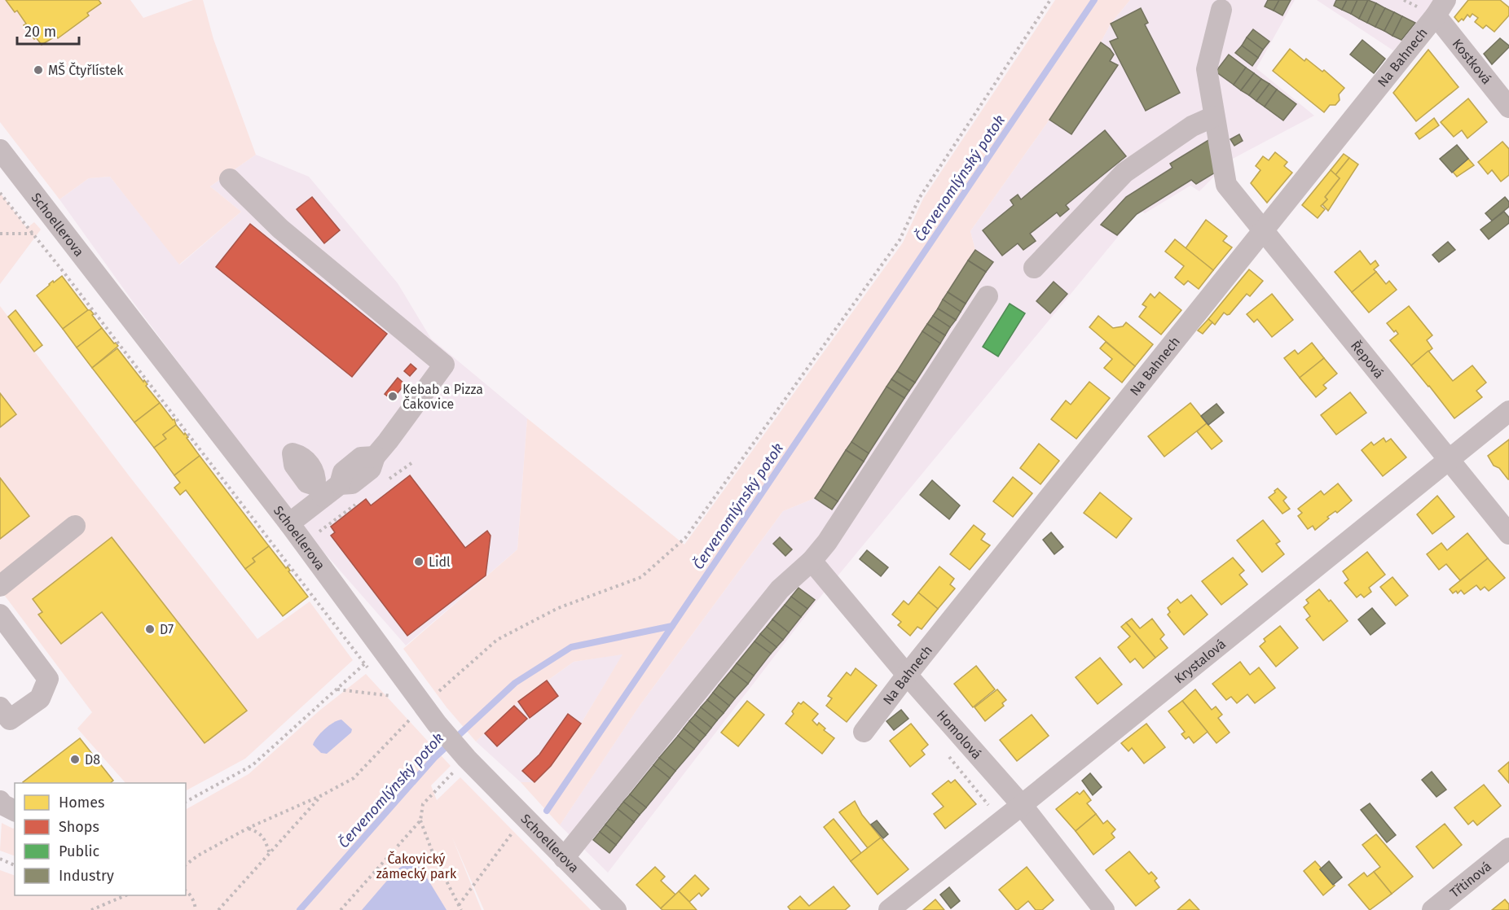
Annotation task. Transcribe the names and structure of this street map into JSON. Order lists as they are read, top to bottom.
{
  "streets": {
    "street": [
      "Na Bahnech",
      "Kostková",
      "Schoellerova",
      "Řepová",
      "Krystalová",
      "Homolová",
      "Třtinová"
    ]
  },
  "crossings": [
    ["Na Bahnech", "Kostková"],
    ["Na Bahnech", "Řepová"],
    ["Na Bahnech", "Homolová"],
    ["Řepová", "Krystalová"],
    ["Krystalová", "Homolová"]
  ],
  "water": ["Červenomlýnský potok"],
  "parks": ["Čakovický zámecký park"],
  "places": [
    "MŠ Čtyřlístek",
    "Kebab a Pizza Čakovice",
    "Lidl",
    "D7",
    "D8"
  ],
  "legend": [
    "Homes",
    "Shops",
    "Public",
    "Industry"
  ],
  "scale_bar": "20 m"
}
